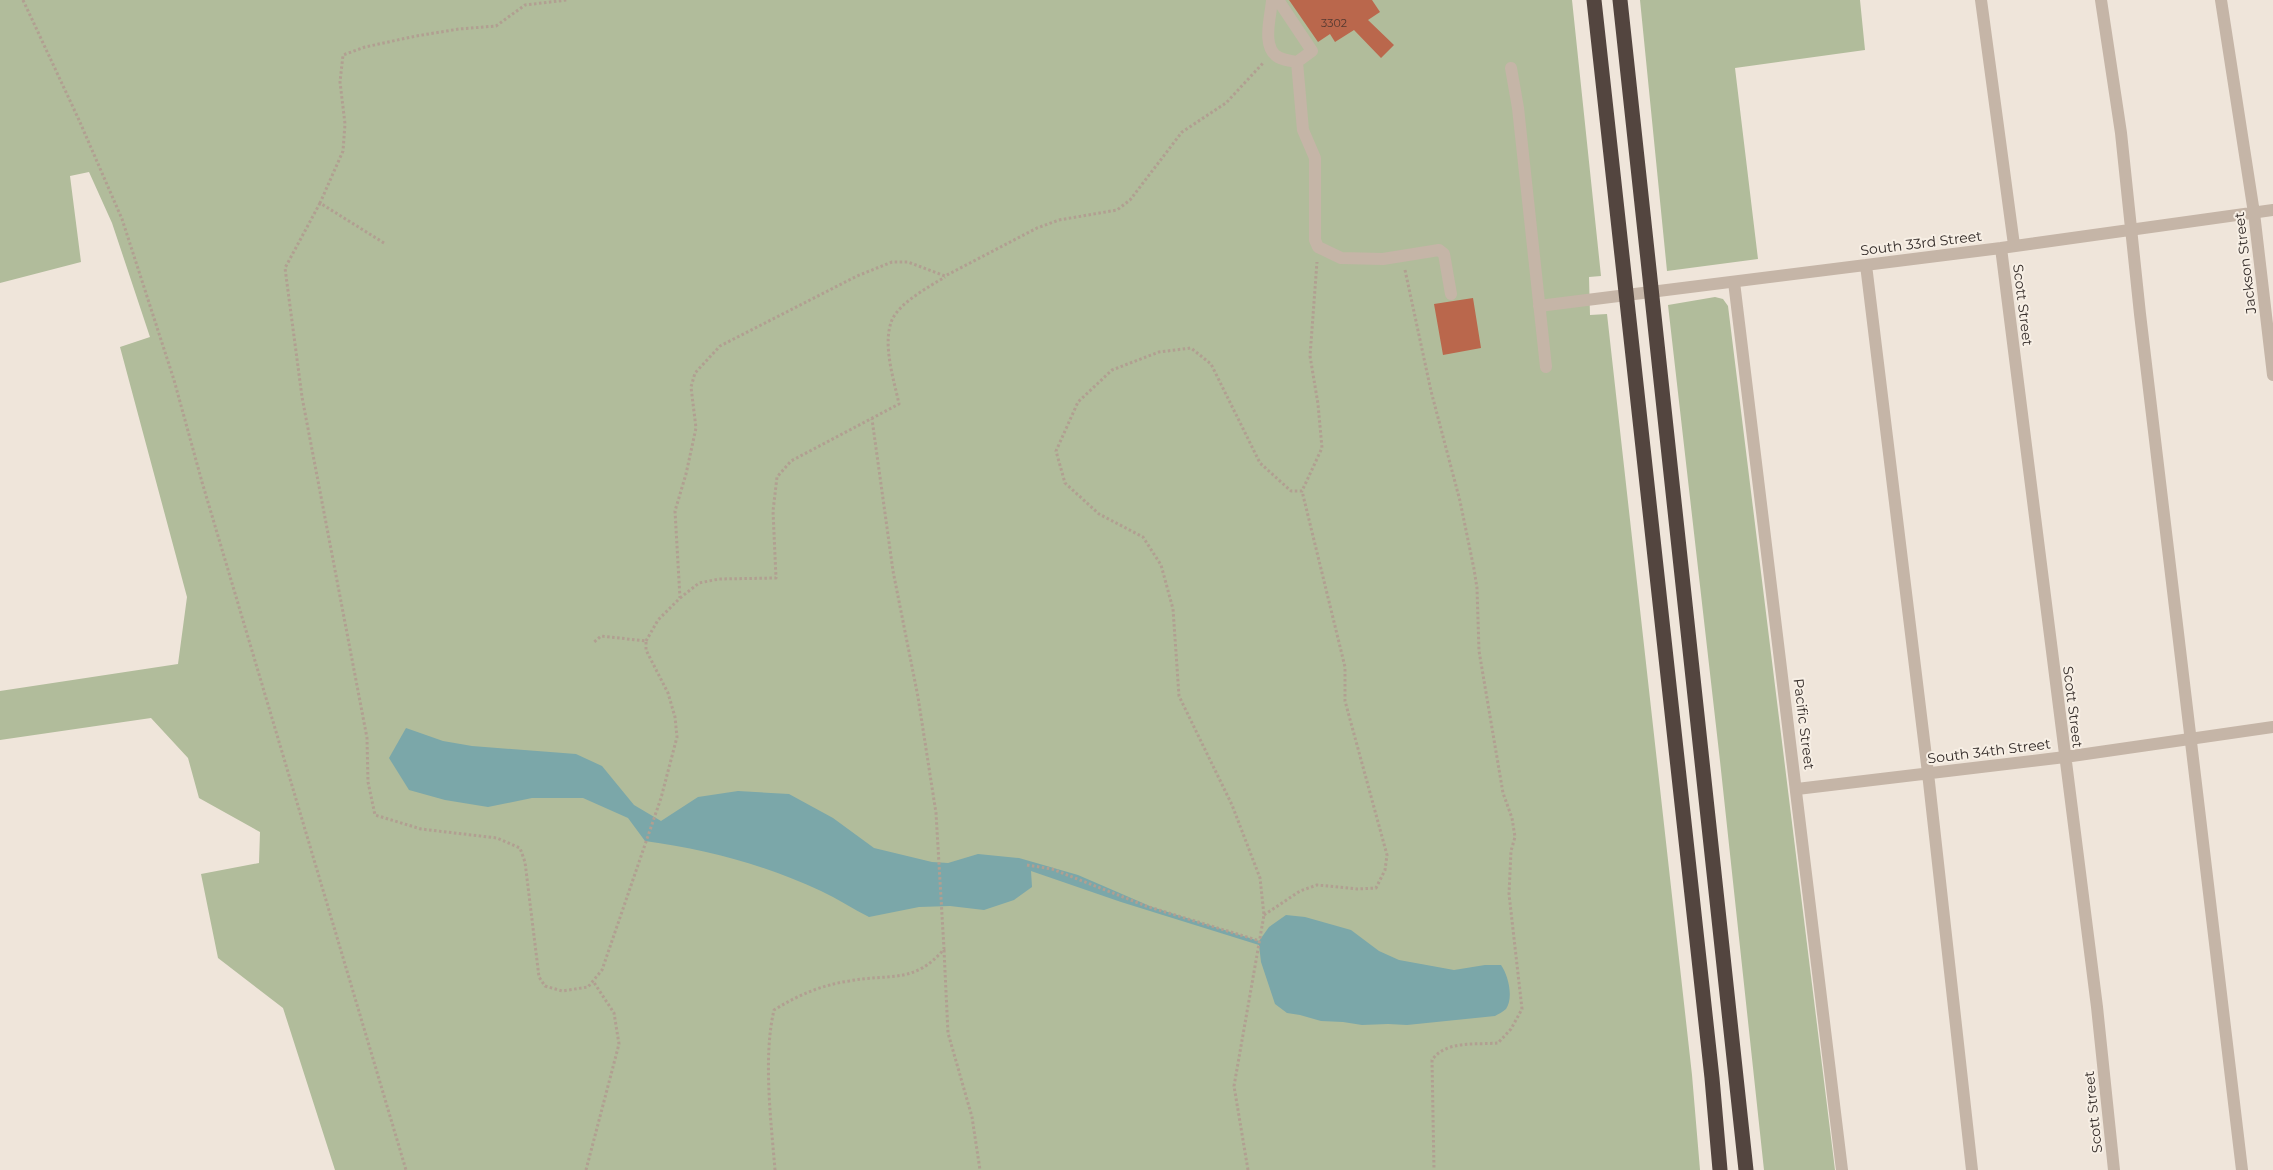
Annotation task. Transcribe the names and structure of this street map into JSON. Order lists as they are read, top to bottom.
{
  "streets": {
    "street": [
      "South 33rd Street",
      "Jackson Street",
      "Scott Street",
      "Pacific Street",
      "South 34th Street"
    ]
  },
  "crossings": [
    ["South 33rd Street", "Jackson Street"],
    ["South 33rd Street", "Scott Street"],
    ["South 33rd Street", "Pacific Street"],
    ["Scott Street", "South 34th Street"],
    ["Pacific Street", "South 34th Street"]
  ],
  "house_numbers": ["3302"]
}
